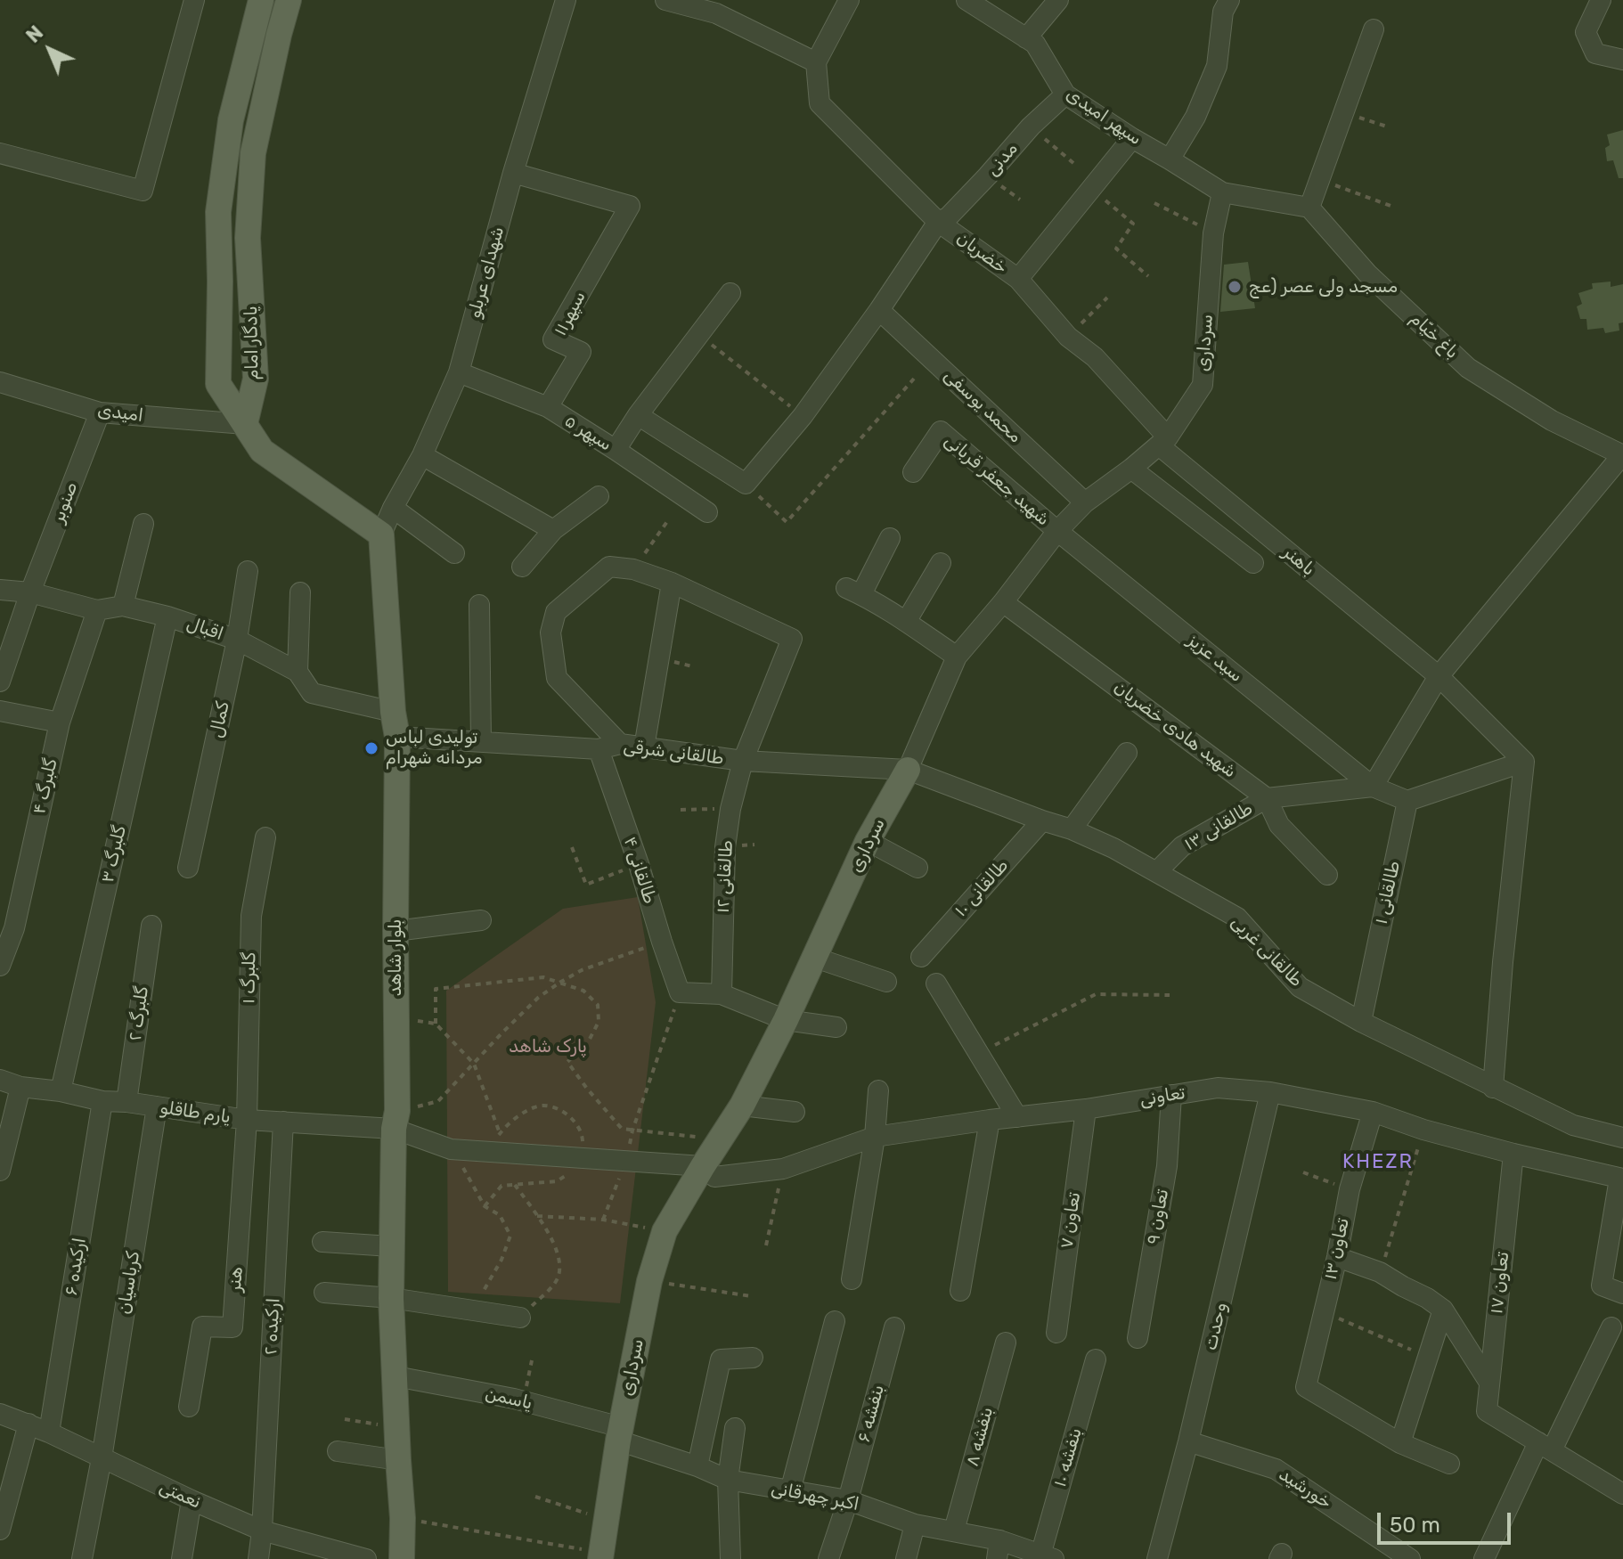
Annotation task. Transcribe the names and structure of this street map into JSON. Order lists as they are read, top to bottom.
{
  "streets": {
    "main road": ["یادگار امام", "سرداری", "بلوار شاهد"],
    "street": [
      "سپهر امیدی",
      "مدنی",
      "خضریان",
      "شهدای عربلو",
      "سپهر۱۱",
      "باغ خیّام",
      "محمد یوسفی",
      "امیدی",
      "سپهر ۵",
      "شهید جعفر قربانی",
      "صنوبر",
      "باهنر",
      "اقبال",
      "سید عزیز",
      "کمال",
      "شهید هادی خضریان",
      "طالقانی شرقی",
      "گلبرگ ۴",
      "طالقانی ۱۳",
      "گلبرگ ۳",
      "طالقانی ۴",
      "طالقانی ۱۲",
      "طالقانی ۱۰",
      "طالقانی ۱",
      "طالقانی غربی",
      "گلبرگ ۱",
      "گلبرگ ۲",
      "تعاونی",
      "یارم طاقلو",
      "تعاون ۹",
      "تعاون ۷",
      "تعاون ۱۳",
      "ارکیده ۶",
      "هنر",
      "کرباسیان",
      "تعاون ۱۷",
      "ارکیده ۲",
      "وحدت",
      "یاسمن",
      "بنفشه ۶",
      "بنفشه ۸",
      "بنفشه ۱۰",
      "خورشید",
      "نعمتی",
      "اکبر چهرقانی"
    ]
  },
  "crossings": [
    ["سپهر امیدی", "مدنی"],
    ["سپهر امیدی", "سرداری"],
    ["مدنی", "خضریان"],
    ["مدنی", "محمد یوسفی"],
    ["خضریان", "سرداری"],
    ["خضریان", "باهنر"],
    ["شهدای عربلو", "سپهر۱۱"],
    ["شهدای عربلو", "سپهر ۵"],
    ["شهدای عربلو", "بلوار شاهد"],
    ["سپهر۱۱", "سپهر ۵"],
    ["یادگار امام", "امیدی"],
    ["سرداری", "محمد یوسفی"],
    ["سرداری", "شهید جعفر قربانی"],
    ["سرداری", "باهنر"],
    ["سرداری", "سید عزیز"],
    ["سرداری", "شهید هادی خضریان"],
    ["سرداری", "طالقانی شرقی"],
    ["سرداری", "طالقانی غربی"],
    ["سرداری", "تعاونی"],
    ["سرداری", "یاسمن"],
    ["سرداری", "اکبر چهرقانی"],
    ["امیدی", "صنوبر"],
    ["شهید جعفر قربانی", "سید عزیز"],
    ["صنوبر", "اقبال"],
    ["اقبال", "کمال"],
    ["اقبال", "گلبرگ ۴"],
    ["اقبال", "گلبرگ ۳"],
    ["اقبال", "بلوار شاهد"],
    ["سید عزیز", "طالقانی ۱۳"],
    ["شهید هادی خضریان", "طالقانی ۱۳"],
    ["طالقانی شرقی", "طالقانی ۴"],
    ["طالقانی شرقی", "طالقانی ۱۲"],
    ["طالقانی شرقی", "طالقانی غربی"],
    ["طالقانی شرقی", "بلوار شاهد"],
    ["طالقانی ۱۳", "طالقانی غربی"],
    ["گلبرگ ۳", "یارم طاقلو"],
    ["طالقانی ۱۰", "طالقانی غربی"],
    ["طالقانی ۱", "طالقانی غربی"],
    ["بلوار شاهد", "یارم طاقلو"],
    ["بلوار شاهد", "یاسمن"],
    ["گلبرگ ۱", "یارم طاقلو"],
    ["گلبرگ ۱", "هنر"],
    ["گلبرگ ۲", "یارم طاقلو"],
    ["تعاونی", "یارم طاقلو"],
    ["تعاونی", "تعاون ۹"],
    ["تعاونی", "تعاون ۷"],
    ["تعاونی", "تعاون ۱۳"],
    ["تعاونی", "تعاون ۱۷"],
    ["تعاونی", "وحدت"],
    ["یارم طاقلو", "ارکیده ۶"],
    ["یارم طاقلو", "هنر"],
    ["یارم طاقلو", "کرباسیان"],
    ["یارم طاقلو", "ارکیده ۲"],
    ["ارکیده ۶", "نعمتی"],
    ["کرباسیان", "نعمتی"],
    ["ارکیده ۲", "نعمتی"],
    ["وحدت", "خورشید"],
    ["یاسمن", "اکبر چهرقانی"],
    ["بنفشه ۶", "اکبر چهرقانی"],
    ["بنفشه ۸", "اکبر چهرقانی"],
    ["بنفشه ۱۰", "اکبر چهرقانی"]
  ],
  "districts": ["KHEZR"],
  "parks": ["پارک شاهد"],
  "places": ["مسجد ولی عصر (عج", "تولیدی لباس مردانه شهرام"],
  "scale_bar": "50 m",
  "north": "top left"
}
